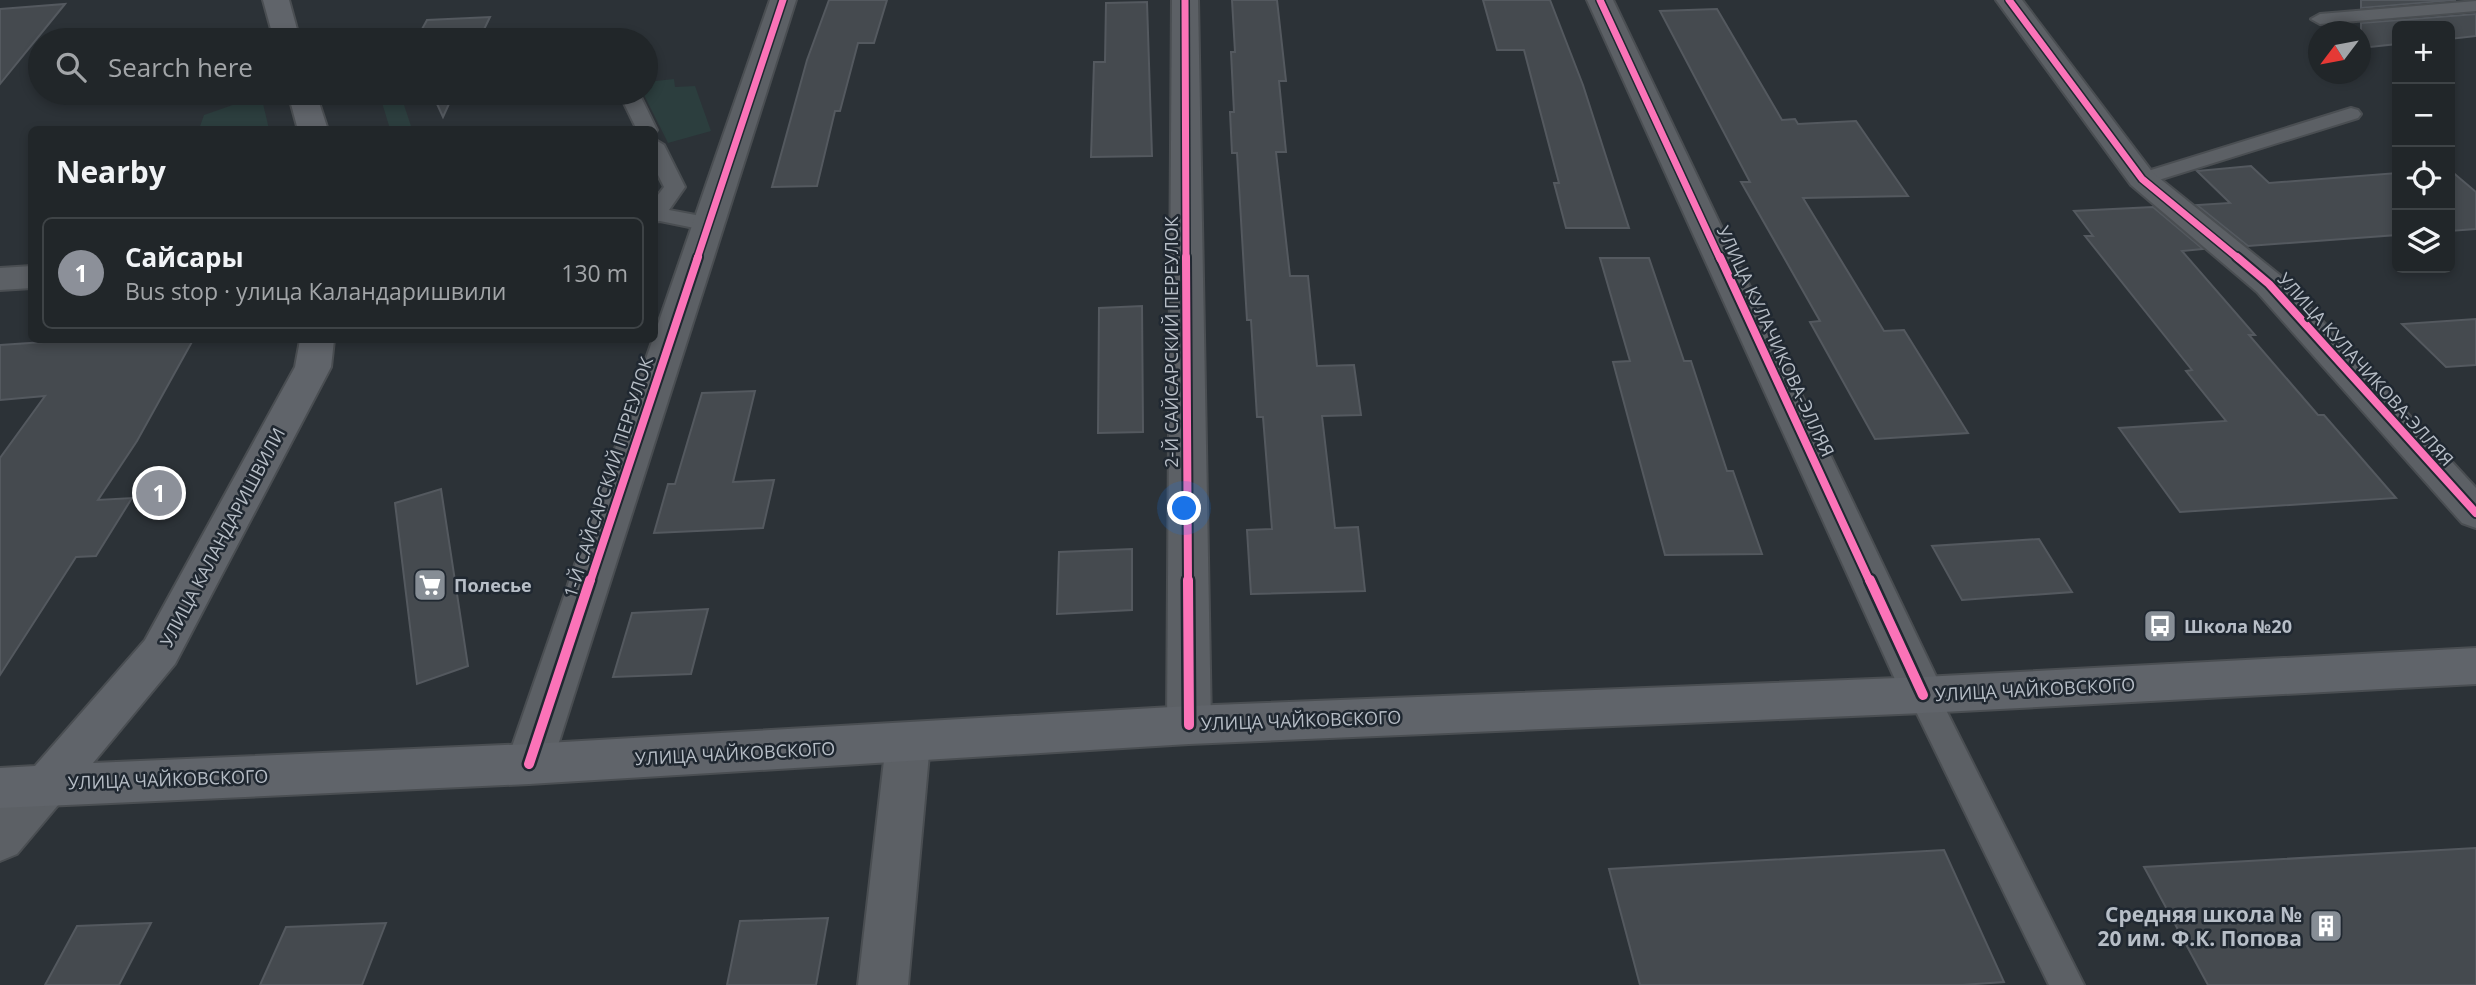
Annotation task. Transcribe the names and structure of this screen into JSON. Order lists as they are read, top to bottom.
{
  "streets": {
    "main road": ["УЛИЦА КАЛАНДАРИШВИЛИ", "УЛИЦА ЧАЙКОВСКОГО"],
    "street": ["УЛИЦА КУЛАЧИКОВА-ЭЛЛЯЯ", "2-Й САЙСАРСКИЙ ПЕРЕУЛОК", "1-Й САЙСАРСКИЙ ПЕРЕУЛОК"]
  },
  "crossings": [
    ["УЛИЦА КУЛАЧИКОВА-ЭЛЛЯЯ", "УЛИЦА ЧАЙКОВСКОГО"],
    ["2-Й САЙСАРСКИЙ ПЕРЕУЛОК", "УЛИЦА ЧАЙКОВСКОГО"],
    ["1-Й САЙСАРСКИЙ ПЕРЕУЛОК", "УЛИЦА ЧАЙКОВСКОГО"],
    ["УЛИЦА КАЛАНДАРИШВИЛИ", "УЛИЦА ЧАЙКОВСКОГО"]
  ],
  "places": {
    "supermarket": ["Полесье"],
    "bus stop": ["Школа №20"],
    "building": ["Средняя школа № 20 им. Ф.К. Попова"]
  },
  "north": "bottom left",
  "page": {
    "map_buttons": ["+", "−"],
    "search": "Search here",
    "heading": "Nearby",
    "list": [
      {
        "mark": "1",
        "name": "Сайсары",
        "note": "Bus stop · улица Каландаришвили",
        "value": "130 m"
      }
    ],
    "pins": "1"
  }
}
